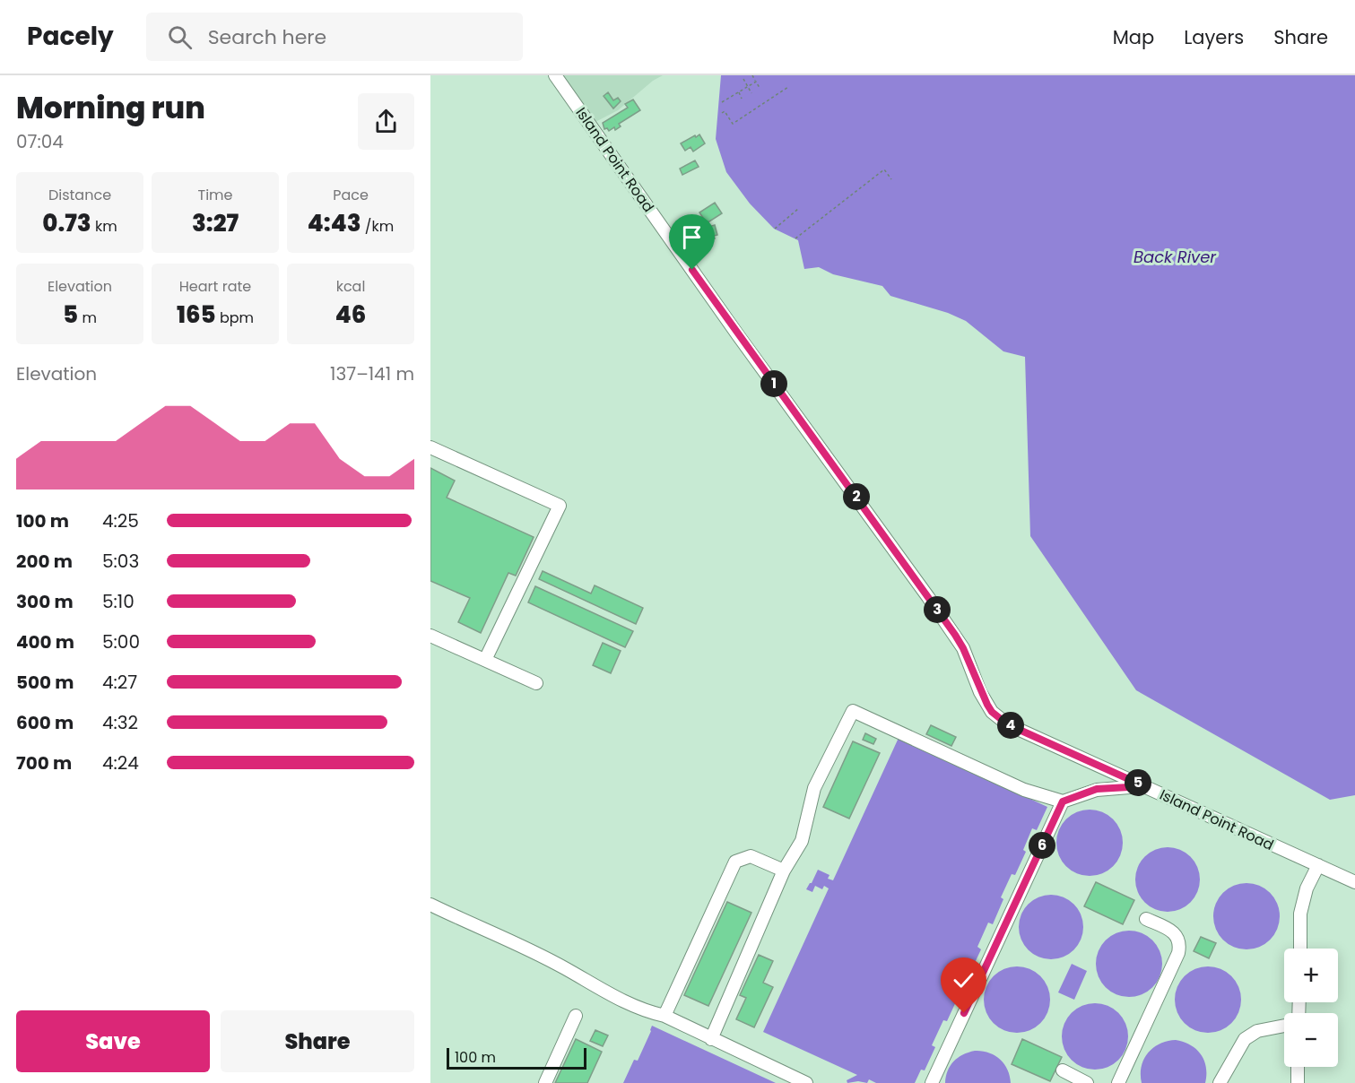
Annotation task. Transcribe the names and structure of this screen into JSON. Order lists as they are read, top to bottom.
{
  "streets": {
    "street": ["Island Point Road"]
  },
  "water": ["Back River"],
  "scale_bar": "100 m",
  "page": {
    "header": "Pacely",
    "search": "Search here",
    "nav": ["Map", "Layers", "Share"],
    "heading": ["Morning run", "07:04"],
    "stats": [
      ["Distance", "0.73 km"],
      ["Time", "3:27"],
      ["Pace", "4:43 /km"],
      ["Elevation", "5 m"],
      ["Heart rate", "165 bpm"],
      ["kcal", "46"]
    ],
    "chart": ["Elevation", "137–141 m"],
    "pins": [
      "1",
      "2",
      "3",
      "4",
      "5",
      "6"
    ],
    "list": [
      {
        "name": "100 m",
        "note": "4:25"
      },
      {
        "name": "200 m",
        "note": "5:03"
      },
      {
        "name": "300 m",
        "note": "5:10"
      },
      {
        "name": "400 m",
        "note": "5:00"
      },
      {
        "name": "500 m",
        "note": "4:27"
      },
      {
        "name": "600 m",
        "note": "4:32"
      },
      {
        "name": "700 m",
        "note": "4:24"
      }
    ],
    "map_buttons": ["+", "−"],
    "buttons": ["Save", "Share"],
    "scale": "100 m"
  }
}
